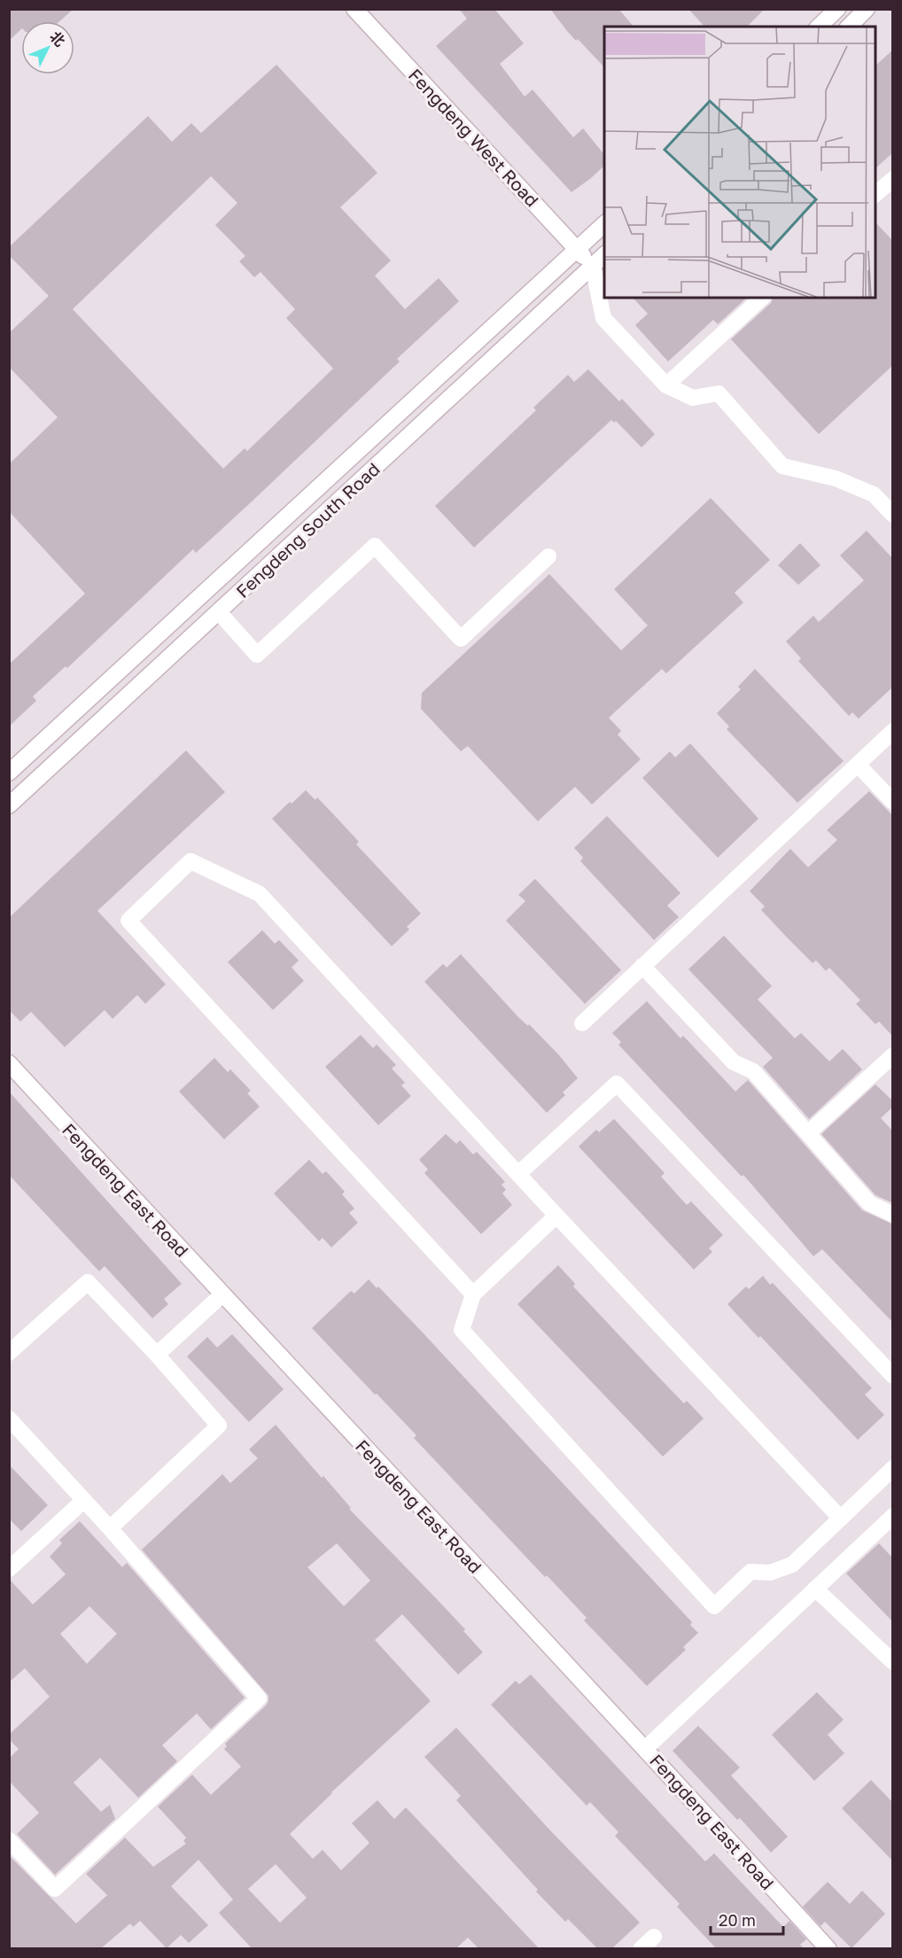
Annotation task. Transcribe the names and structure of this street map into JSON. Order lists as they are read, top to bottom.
{
  "streets": {
    "street": ["Fengdeng West Road", "Fengdeng South Road", "Fengdeng East Road"]
  },
  "crossings": [
    ["Fengdeng West Road", "Fengdeng South Road"]
  ],
  "scale_bar": "20 m",
  "north": "top right"
}
